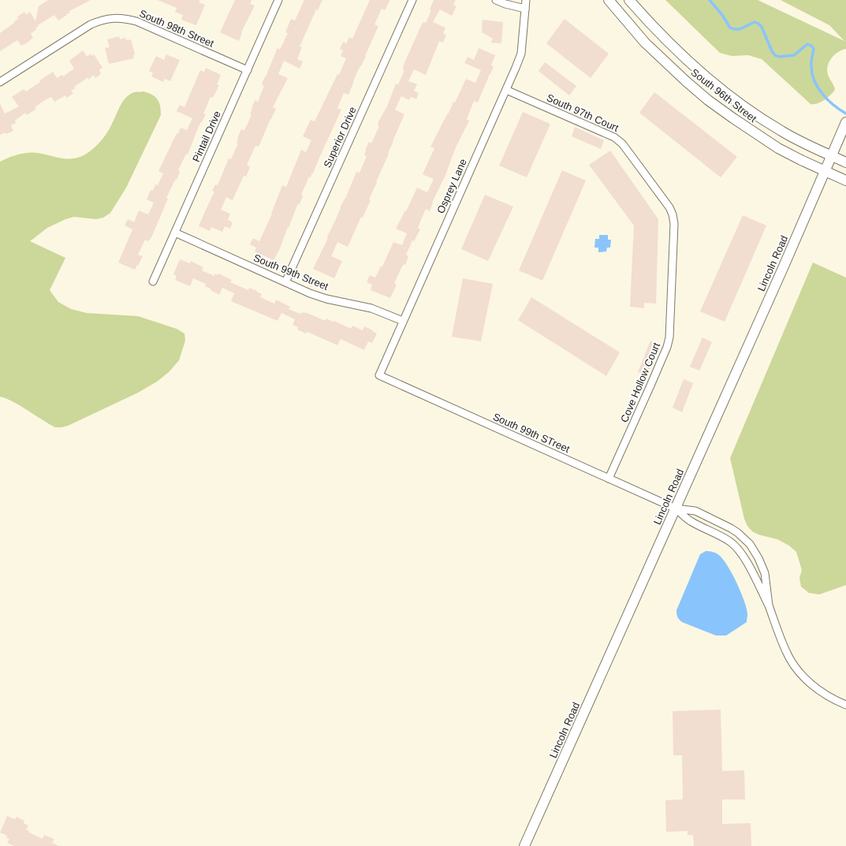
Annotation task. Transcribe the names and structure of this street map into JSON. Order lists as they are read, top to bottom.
{
  "streets": {
    "street": [
      "South 98th Street",
      "South 96th Street",
      "South 97th Court",
      "Pintail Drive",
      "Superior Drive",
      "Osprey Lane",
      "Lincoln Road",
      "South 99th Street",
      "Cove Hollow Court",
      "South 99th STreet"
    ]
  },
  "crossings": [
    ["South 98th Street", "Pintail Drive"],
    ["South 96th Street", "Lincoln Road"],
    ["South 97th Court", "Osprey Lane"],
    ["South 97th Court", "Cove Hollow Court"],
    ["Pintail Drive", "South 99th Street"],
    ["Superior Drive", "South 99th Street"],
    ["Osprey Lane", "South 99th Street"],
    ["Osprey Lane", "South 99th STreet"],
    ["Lincoln Road", "South 99th STreet"],
    ["Cove Hollow Court", "South 99th STreet"]
  ]
}
